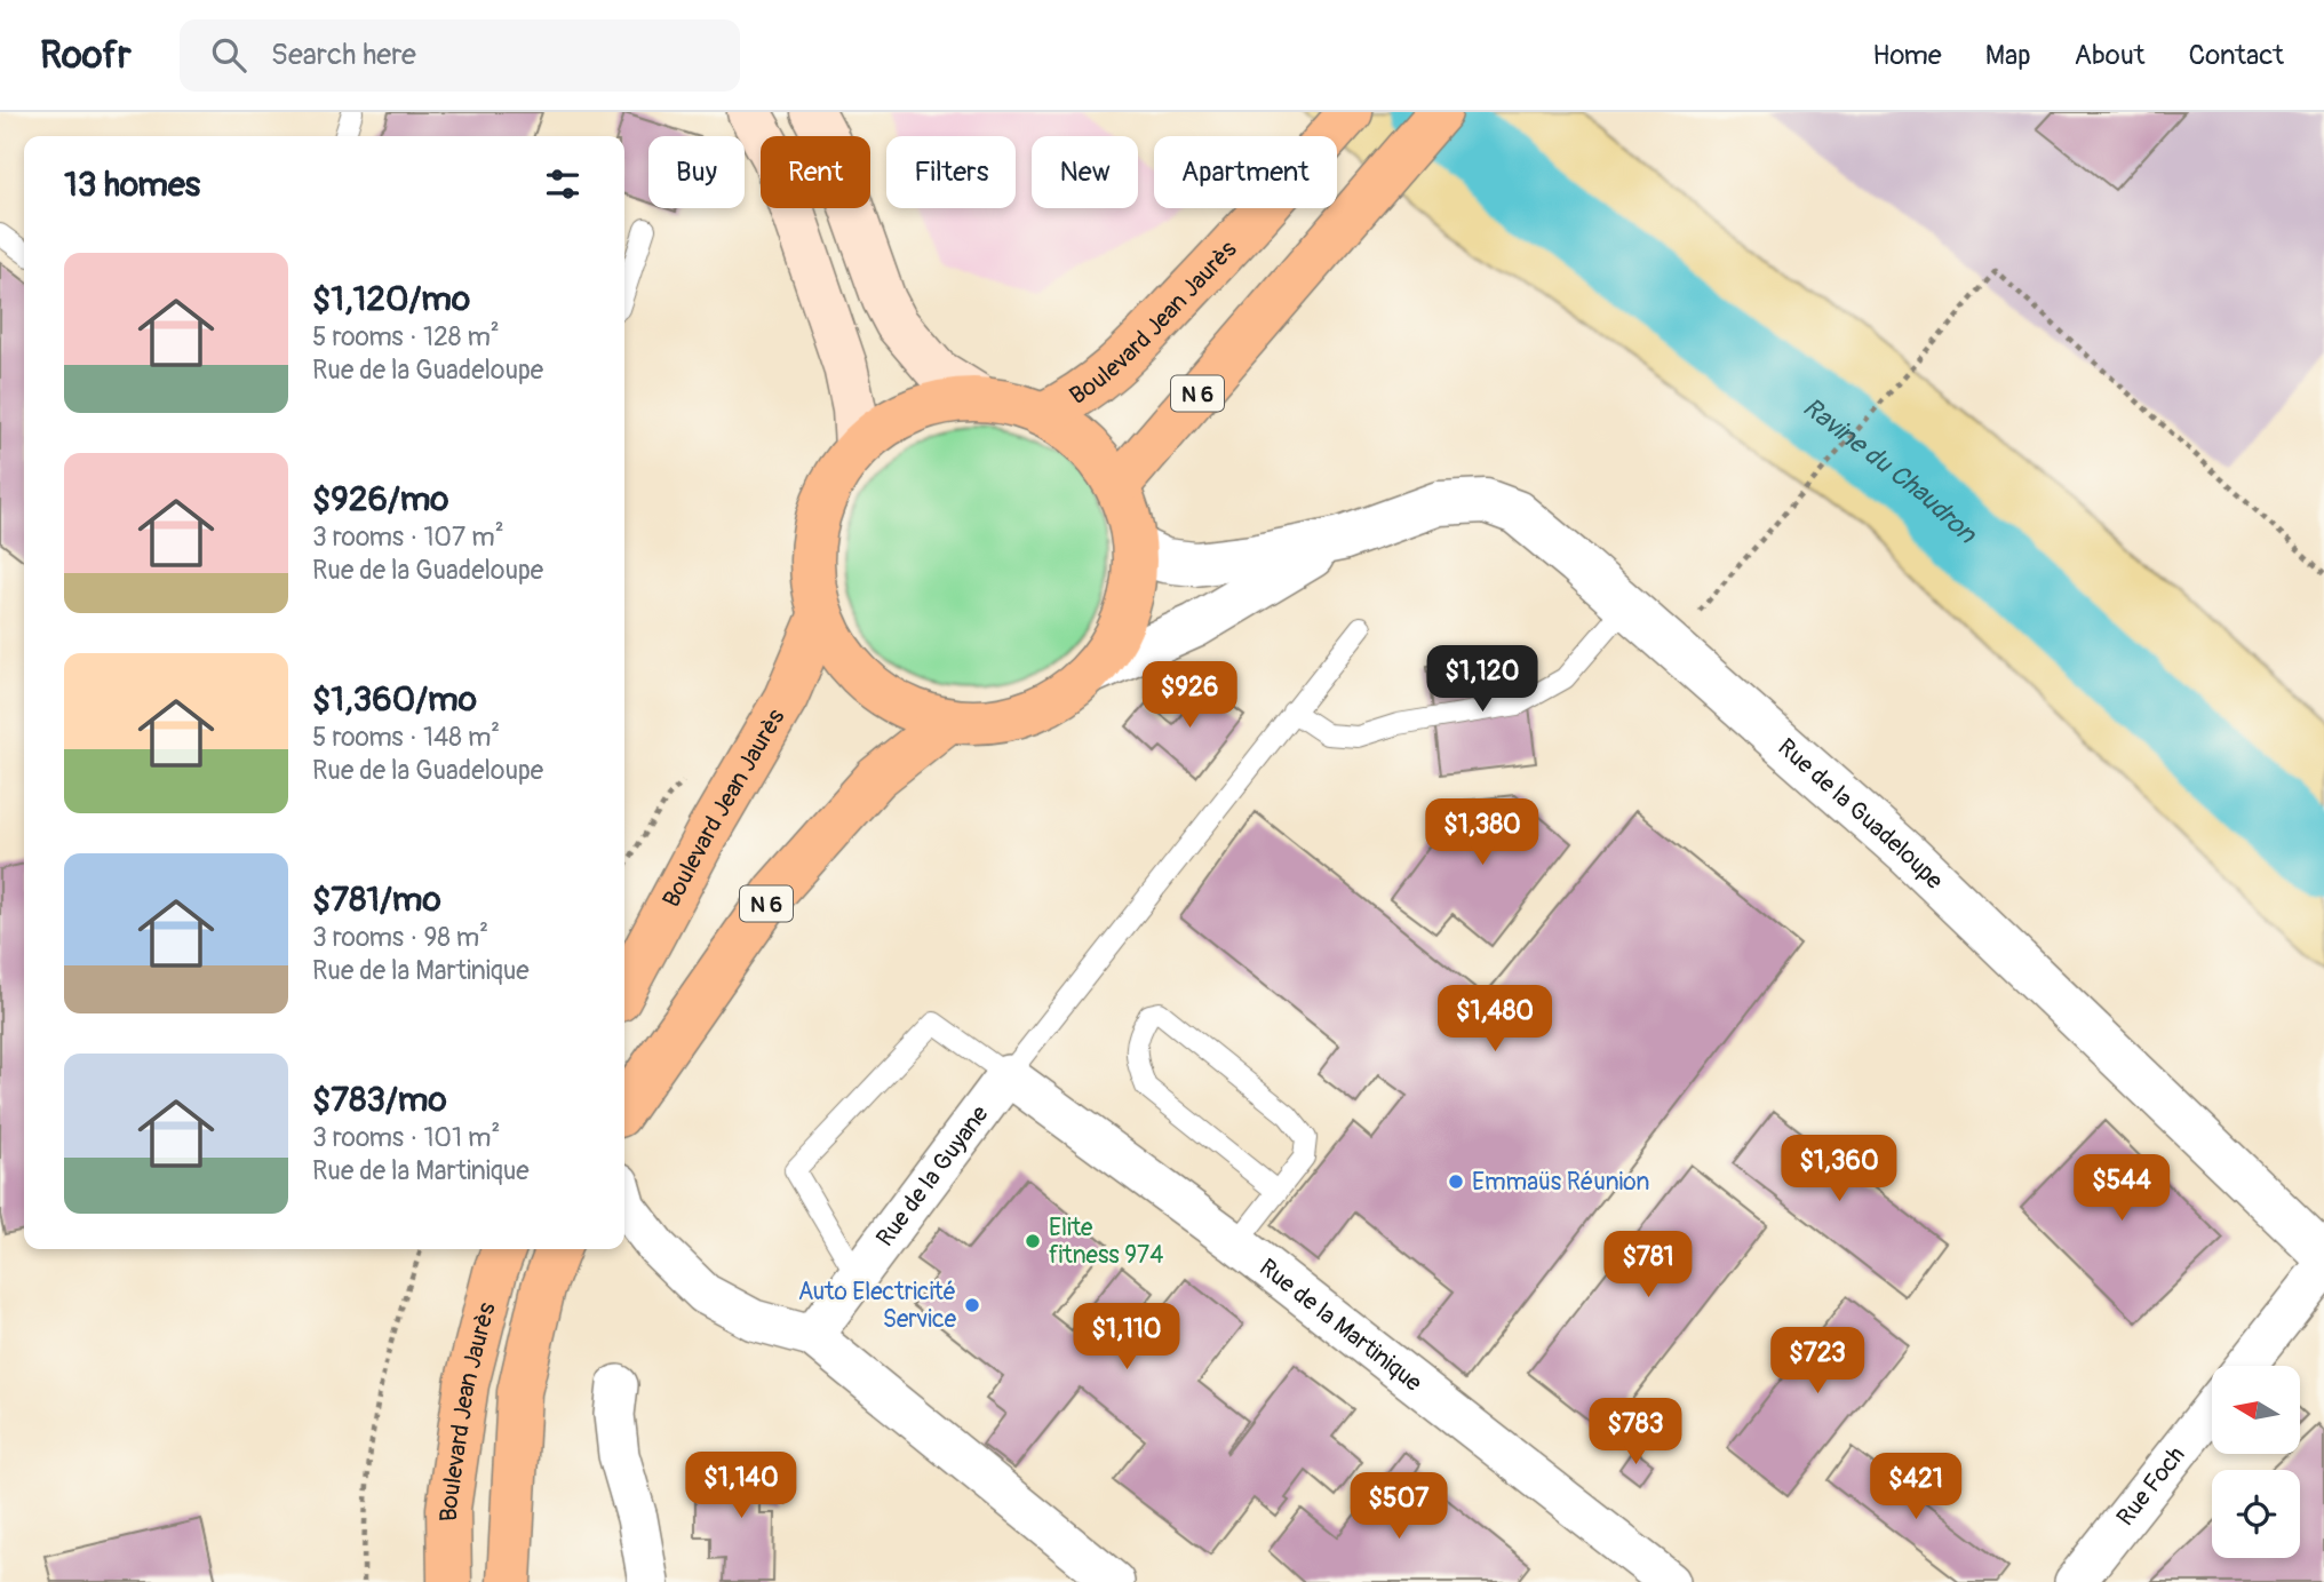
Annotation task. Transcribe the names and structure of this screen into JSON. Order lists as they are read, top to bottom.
{
  "streets": {
    "main road": ["Boulevard Jean Jaurès", "N 6"],
    "street": [
      "Rue de la Guadeloupe",
      "Rue de la Guyane",
      "Rue de la Martinique",
      "Rue Foch"
    ]
  },
  "crossings": [
    ["Rue de la Guyane", "Rue de la Martinique"]
  ],
  "water": ["Ravine du Chaudron"],
  "places": ["Emmaüs Réunion", "Elite fitness 974", "Auto Electricité Service"],
  "north": "left",
  "page": {
    "header": "Roofr",
    "search": "Search here",
    "nav": [
      "Home",
      "Map",
      "About",
      "Contact"
    ],
    "chip": [
      "Buy",
      "Rent",
      "Filters",
      "New",
      "Apartment"
    ],
    "heading": "13 homes",
    "list": [
      {
        "name": "$1,120/mo",
        "note": "5 rooms · 128 m² · Rue de la Guadeloupe"
      },
      {
        "name": "$926/mo",
        "note": "3 rooms · 107 m² · Rue de la Guadeloupe"
      },
      {
        "name": "$1,360/mo",
        "note": "5 rooms · 148 m² · Rue de la Guadeloupe"
      },
      {
        "name": "$781/mo",
        "note": "3 rooms · 98 m² · Rue de la Martinique"
      },
      {
        "name": "$783/mo",
        "note": "3 rooms · 101 m² · Rue de la Martinique"
      }
    ],
    "price": [
      "$1,120",
      "$926",
      "$1,380",
      "$1,480",
      "$1,360",
      "$544",
      "$781",
      "$1,110",
      "$723",
      "$783",
      "$1,140",
      "$421",
      "$507"
    ]
  }
}
